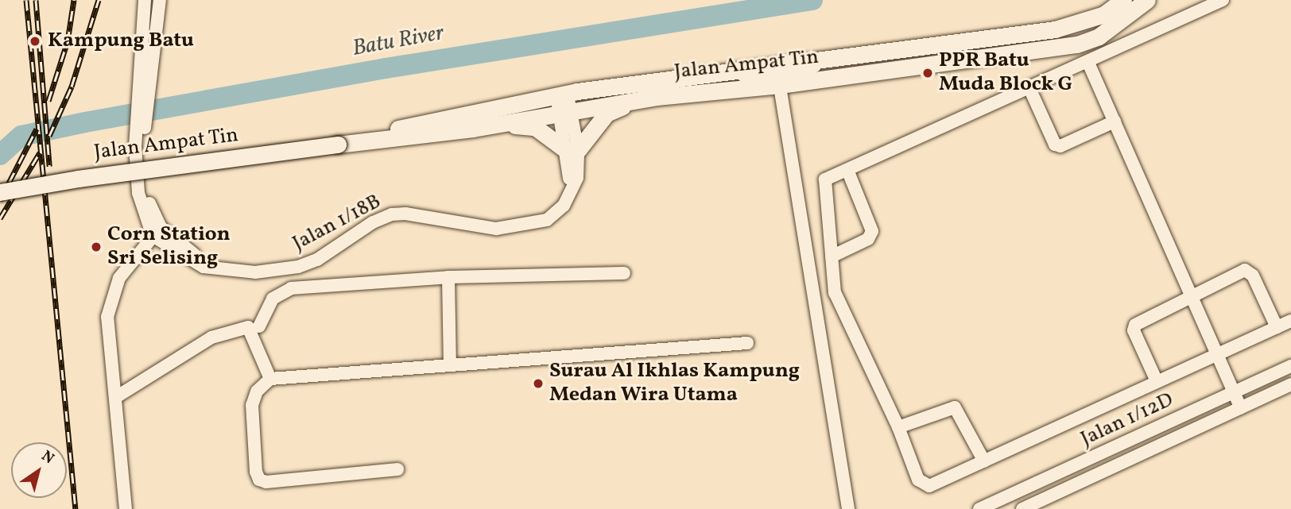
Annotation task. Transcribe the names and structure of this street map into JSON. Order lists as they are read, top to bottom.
{
  "streets": {
    "street": ["Jalan Ampat Tin", "Jalan 1/18B", "Jalan 1/12D"]
  },
  "crossings": [
    ["Jalan Ampat Tin", "Jalan 1/18B"]
  ],
  "water": ["Batu River"],
  "places": [
    "Kampung Batu",
    "PPR Batu Muda Block G",
    "Corn Station Sri Selising",
    "Surau Al Ikhlas Kampung Medan Wira Utama"
  ],
  "north": "top right"
}
